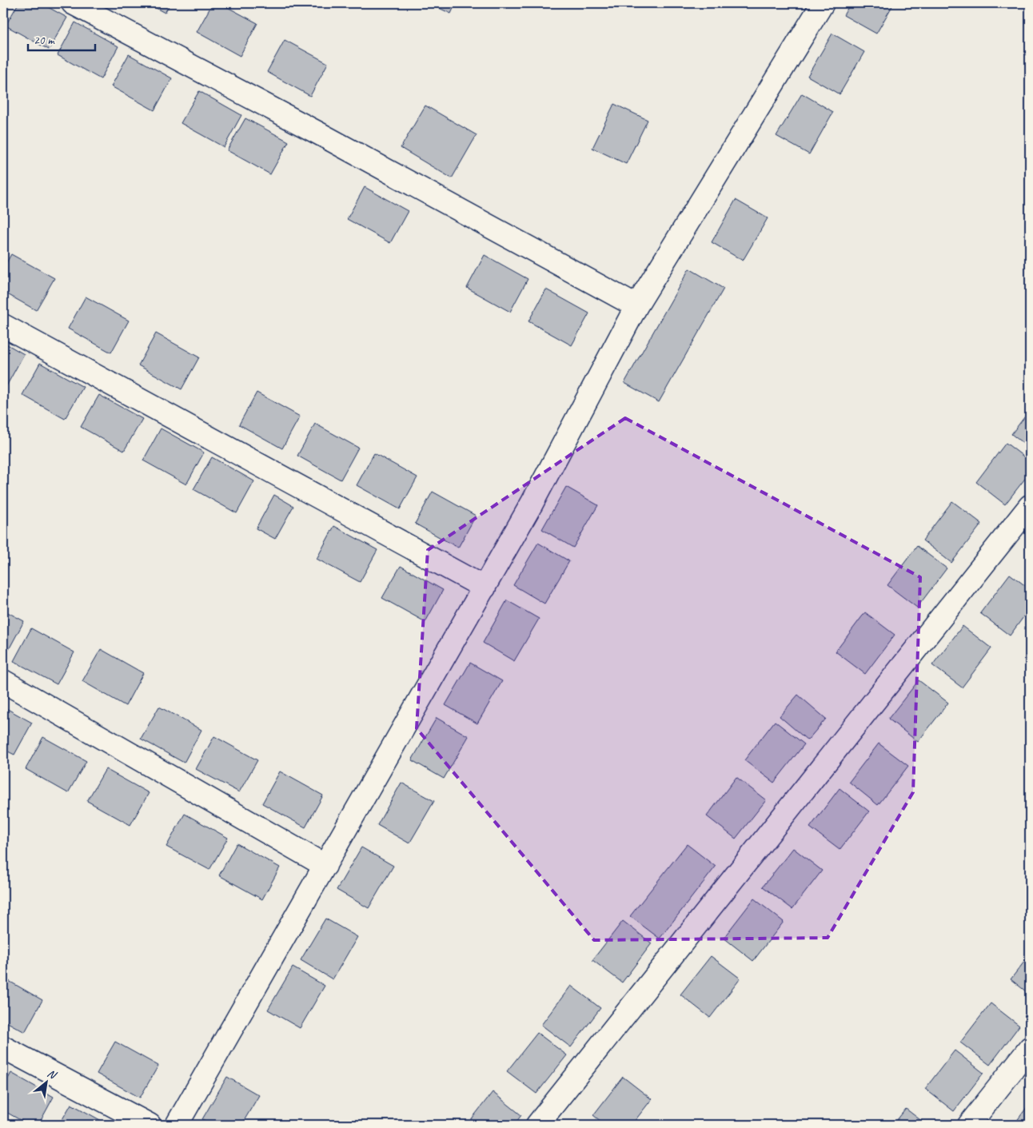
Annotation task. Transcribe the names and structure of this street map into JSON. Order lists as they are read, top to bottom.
{
  "scale_bar": "20 m",
  "north": "top right"
}
